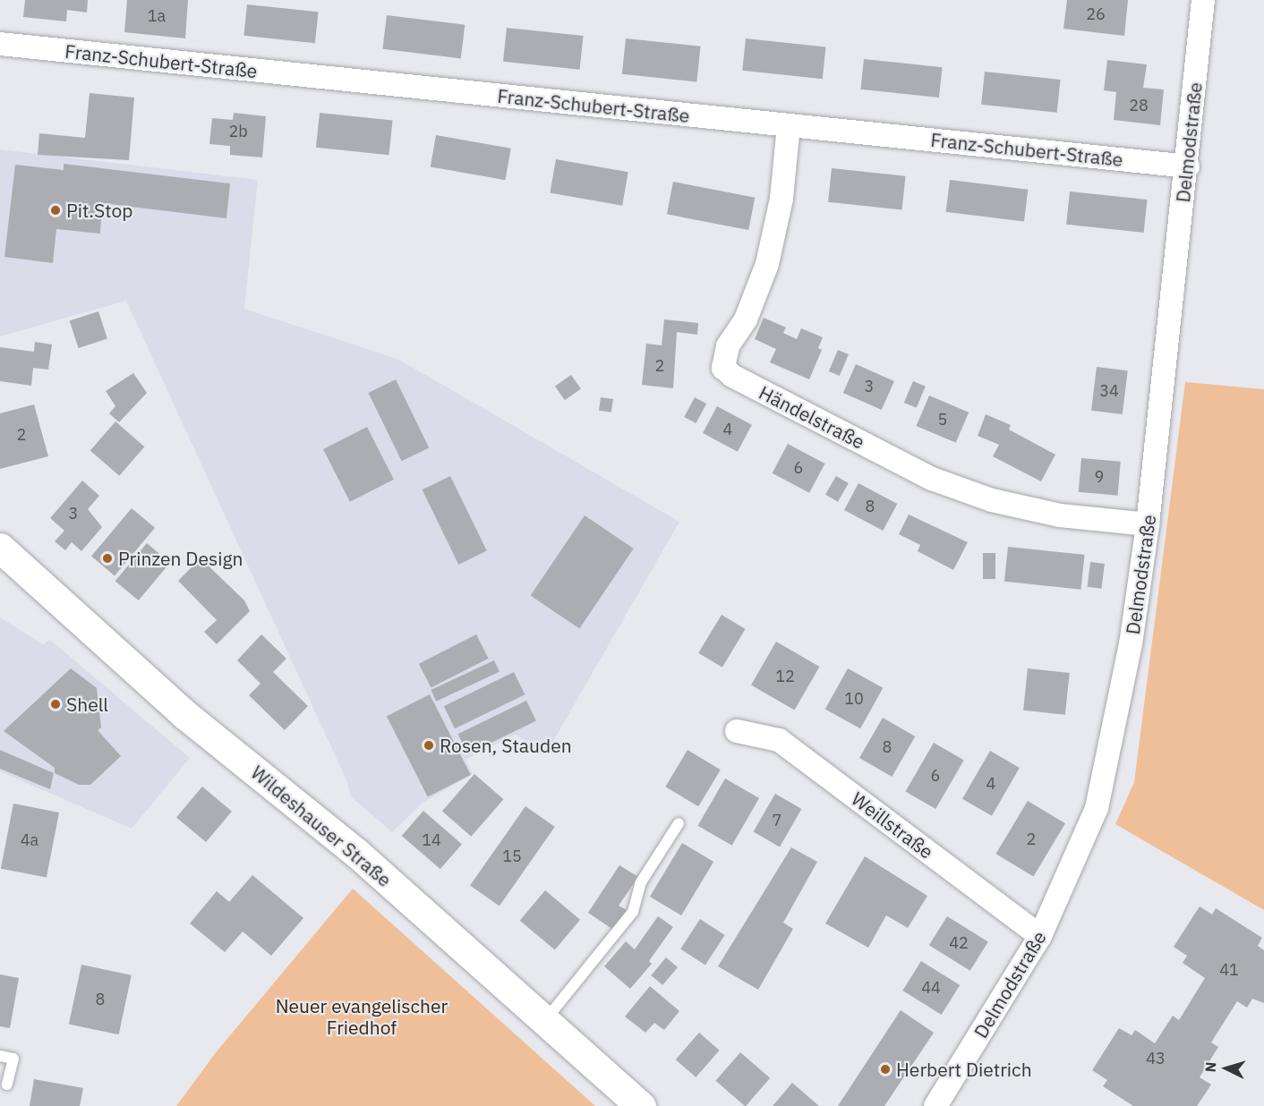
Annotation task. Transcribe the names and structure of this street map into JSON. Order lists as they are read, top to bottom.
{
  "streets": {
    "main road": ["Wildeshauser Straße"],
    "street": [
      "Franz-Schubert-Straße",
      "Delmodstraße",
      "Händelstraße",
      "Weillstraße"
    ]
  },
  "crossings": [
    ["Franz-Schubert-Straße", "Delmodstraße"],
    ["Franz-Schubert-Straße", "Händelstraße"],
    ["Delmodstraße", "Händelstraße"],
    ["Delmodstraße", "Weillstraße"]
  ],
  "parks": ["Neuer evangelischer Friedhof"],
  "places": [
    "Pit.Stop",
    "Prinzen Design",
    "Shell",
    "Rosen, Stauden",
    "Herbert Dietrich"
  ],
  "house_numbers": [
    "26",
    "1a",
    "28",
    "2b",
    "2",
    "3",
    "34",
    "5",
    "4",
    "2",
    "6",
    "9",
    "8",
    "3",
    "12",
    "10",
    "8",
    "6",
    "4",
    "7",
    "2",
    "4a",
    "14",
    "15",
    "42",
    "41",
    "44",
    "8",
    "43"
  ],
  "north": "left"
}
